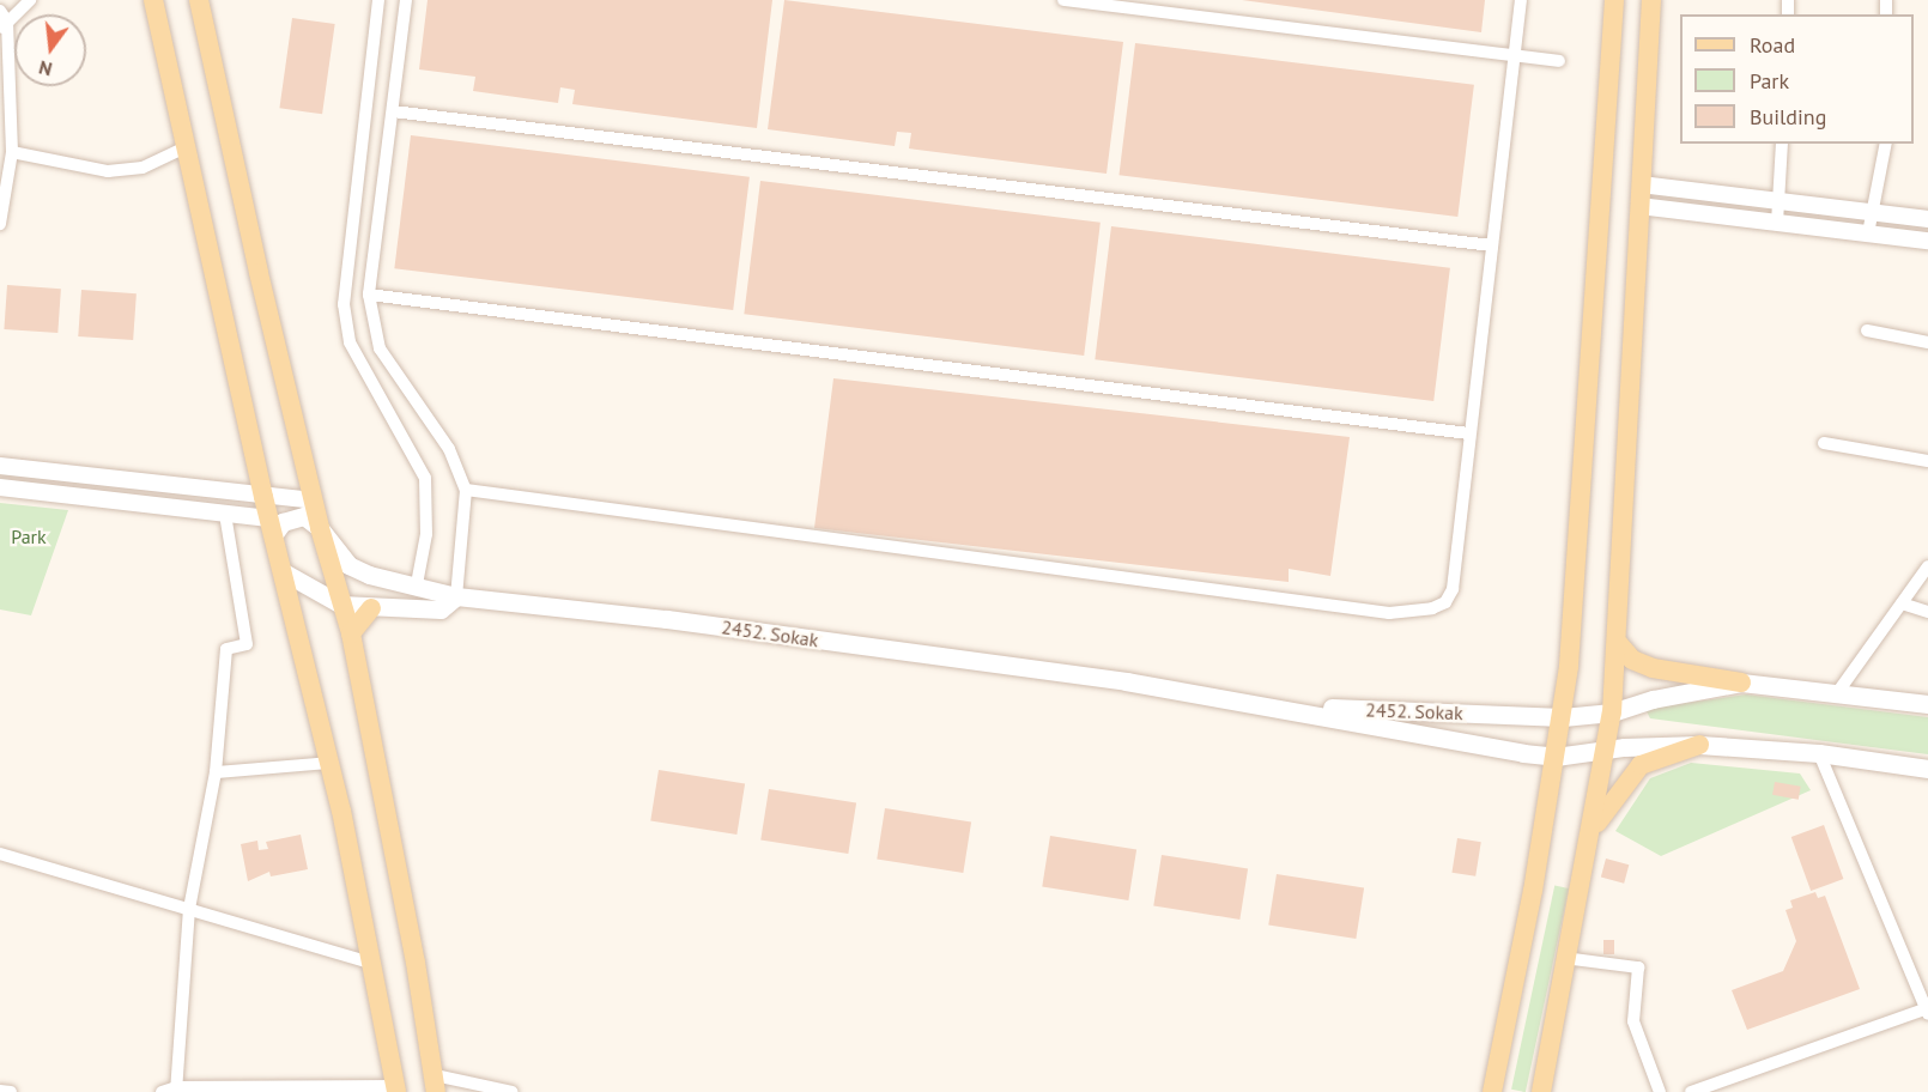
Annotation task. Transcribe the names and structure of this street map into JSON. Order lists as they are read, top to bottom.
{
  "streets": {
    "main road": ["2452. Sokak"]
  },
  "parks": ["Park"],
  "legend": ["Road", "Park", "Building"],
  "north": "bottom"
}
